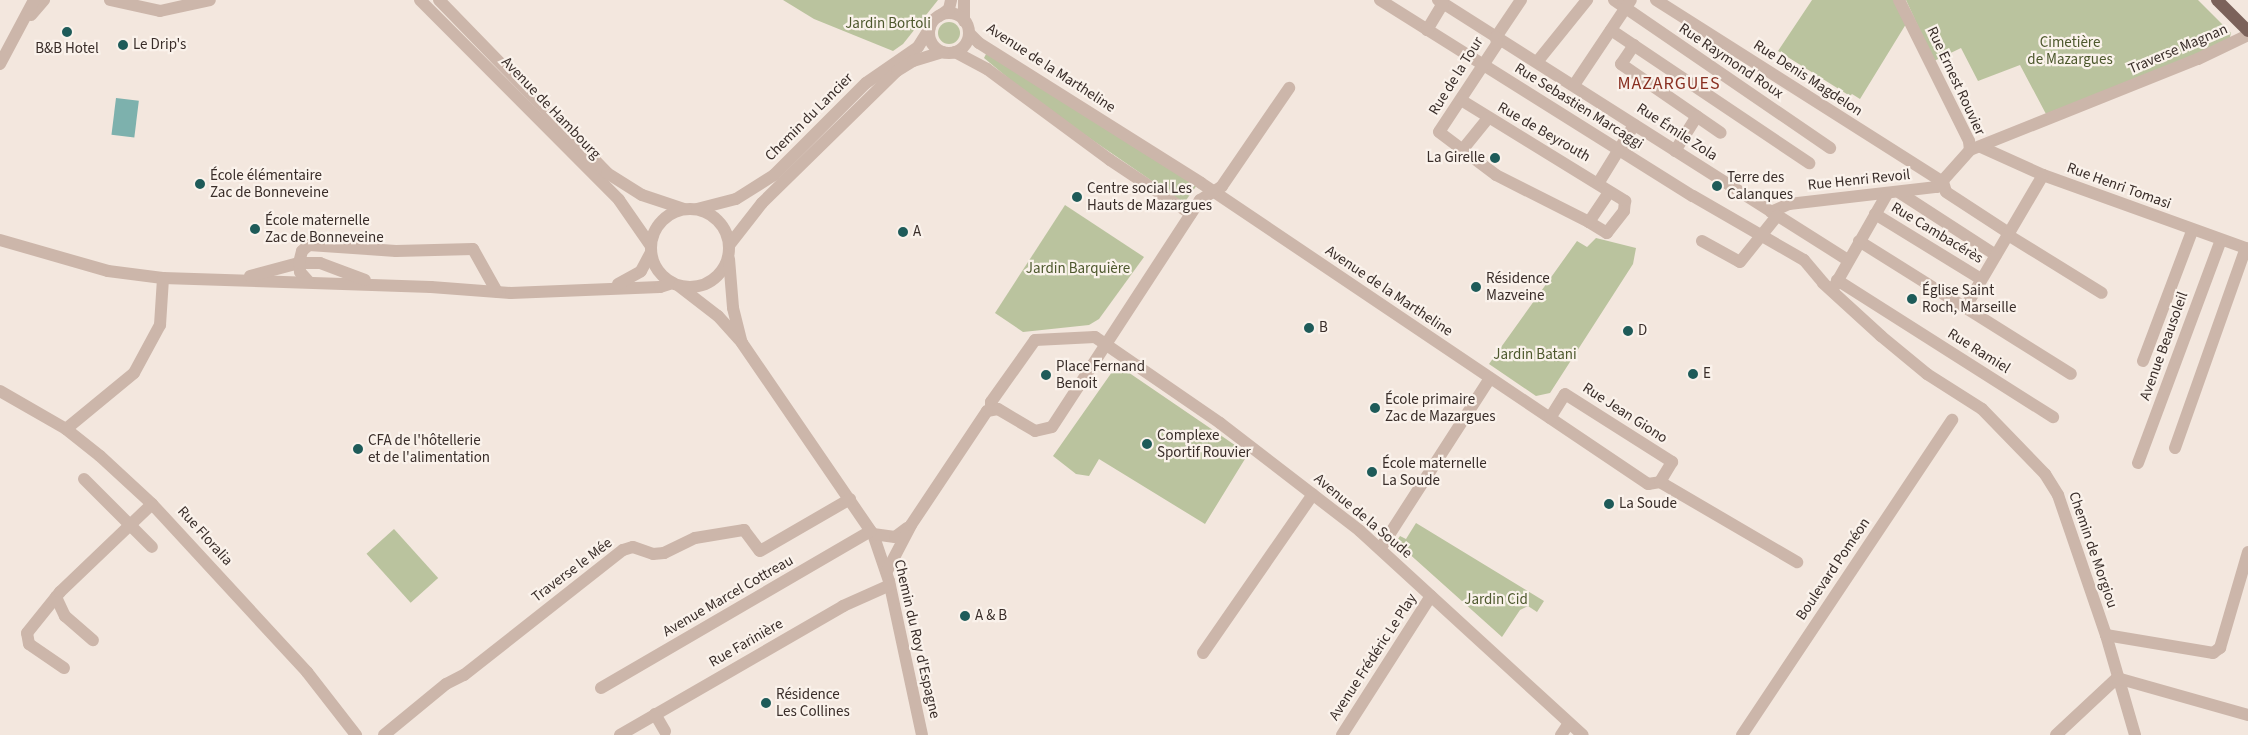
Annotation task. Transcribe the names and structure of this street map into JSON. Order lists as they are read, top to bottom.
{
  "streets": {
    "street": [
      "Traverse Magnan",
      "Rue Raymond Roux",
      "Avenue de la Martheline",
      "Rue de la Tour",
      "Rue Denis Magdelon",
      "Rue Ernest Rouvier",
      "Rue Sebastien Marcaggi",
      "Avenue de Hambourg",
      "Chemin du Lancier",
      "Rue de Beyrouth",
      "Rue Émile Zola",
      "Rue Henri Revoil",
      "Rue Henri Tomasi",
      "Rue Cambacérès",
      "Avenue Beausoleil",
      "Rue Ramiel",
      "Rue Jean Giono",
      "Avenue de la Soude",
      "Rue Floralia",
      "Chemin de Morgiou",
      "Boulevard Poméon",
      "Traverse le Mée",
      "Avenue Marcel Cottreau",
      "Chemin du Roy d'Espagne",
      "Rue Farinière",
      "Avenue Frédéric Le Play"
    ]
  },
  "crossings": [
    ["Traverse Magnan", "Rue Ernest Rouvier"],
    ["Traverse Magnan", "Rue Henri Revoil"],
    ["Traverse Magnan", "Rue Henri Tomasi"],
    ["Avenue de la Martheline", "Chemin du Lancier"],
    ["Avenue de la Martheline", "Rue Jean Giono"],
    ["Rue de la Tour", "Rue Sebastien Marcaggi"],
    ["Rue de la Tour", "Rue de Beyrouth"],
    ["Rue de la Tour", "Rue Émile Zola"],
    ["Rue Denis Magdelon", "Rue Henri Revoil"],
    ["Rue Ernest Rouvier", "Rue Henri Revoil"],
    ["Rue Ernest Rouvier", "Rue Henri Tomasi"],
    ["Rue Sebastien Marcaggi", "Chemin de Morgiou"],
    ["Avenue de Hambourg", "Chemin du Lancier"],
    ["Rue Émile Zola", "Rue Henri Revoil"],
    ["Rue Henri Revoil", "Rue Henri Tomasi"],
    ["Rue Henri Tomasi", "Avenue Beausoleil"],
    ["Rue Ramiel", "Chemin de Morgiou"],
    ["Avenue de la Soude", "Avenue Frédéric Le Play"],
    ["Traverse le Mée", "Chemin du Roy d'Espagne"],
    ["Avenue Marcel Cottreau", "Chemin du Roy d'Espagne"],
    ["Chemin du Roy d'Espagne", "Rue Farinière"]
  ],
  "districts": ["MAZARGUES"],
  "parks": [
    "Jardin Bortoli",
    "Cimetière de Mazargues",
    "Jardin Barquière",
    "Jardin Batani",
    "Jardin Cid"
  ],
  "places": [
    "B&B Hotel",
    "Le Drip's",
    "La Girelle",
    "École élémentaire Zac de Bonneveine",
    "Terre des Calanques",
    "Centre social Les Hauts de Mazargues",
    "École maternelle Zac de Bonneveine",
    "A",
    "Résidence Mazveine",
    "Église Saint Roch, Marseille",
    "B",
    "D",
    "E",
    "Place Fernand Benoit",
    "École primaire Zac de Mazargues",
    "Complexe Sportif Rouvier",
    "CFA de l'hôtellerie et de l'alimentation",
    "École maternelle La Soude",
    "La Soude",
    "A & B",
    "Résidence Les Collines"
  ]
}
